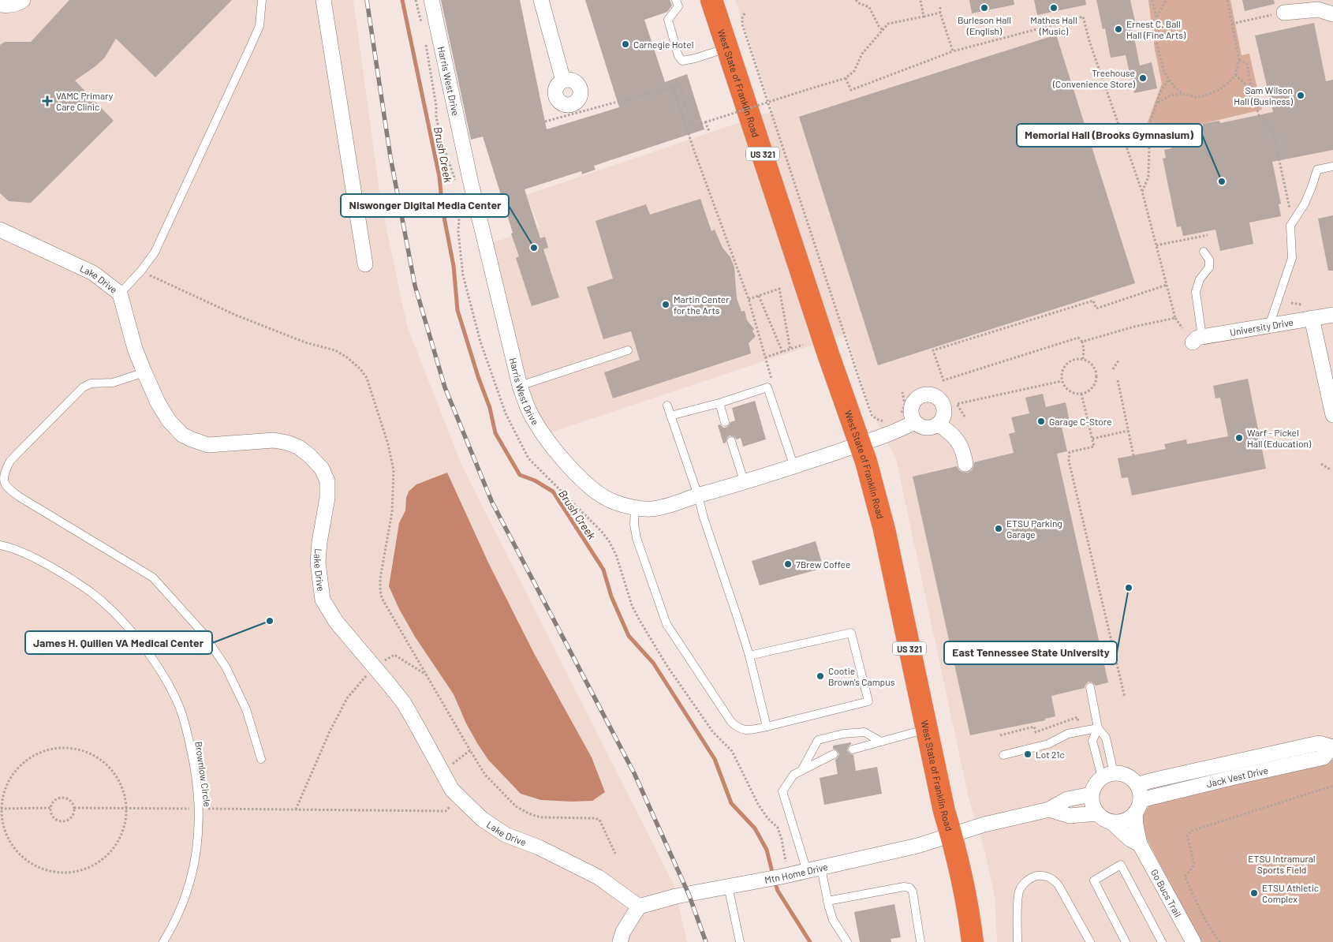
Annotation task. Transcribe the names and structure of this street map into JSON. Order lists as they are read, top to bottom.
{
  "streets": {
    "highway": ["West State of Franklin Road", "US 321"],
    "street": [
      "Harris West Drive",
      "Lake Drive",
      "University Drive",
      "Jack Vest Drive",
      "Mtn Home Drive",
      "Go Bucs Trail"
    ],
    "lane": ["Brownlow Circle"]
  },
  "crossings": [
    ["Harris West Drive", "West State of Franklin Road"],
    ["West State of Franklin Road", "Mtn Home Drive"],
    ["Lake Drive", "Mtn Home Drive"],
    ["Jack Vest Drive", "Go Bucs Trail"]
  ],
  "water": ["Brush Creek"],
  "parks": ["ETSU Intramural Sports Field"],
  "places": {
    "other": [
      "Burleson Hall (English)",
      "Mathes Hall (Music)",
      "Ernest C. Ball Hall (Fine Arts)",
      "Carnegie Hotel",
      "Treehouse (Convenience Store)",
      "Sam Wilson Hall (Business)",
      "Memorial Hall (Brooks Gymnasium)",
      "Niswonger Digital Media Center",
      "Martin Center for the Arts",
      "Garage C-Store",
      "Warf - Pickel Hall (Education)",
      "ETSU Parking Garage",
      "7Brew Coffee",
      "East Tennessee State University",
      "James H. Quillen VA Medical Center",
      "Cootie Brown's Campus",
      "Lot 21c",
      "ETSU Athletic Complex"
    ],
    "health": ["VAMC Primary Care Clinic"]
  }
}
